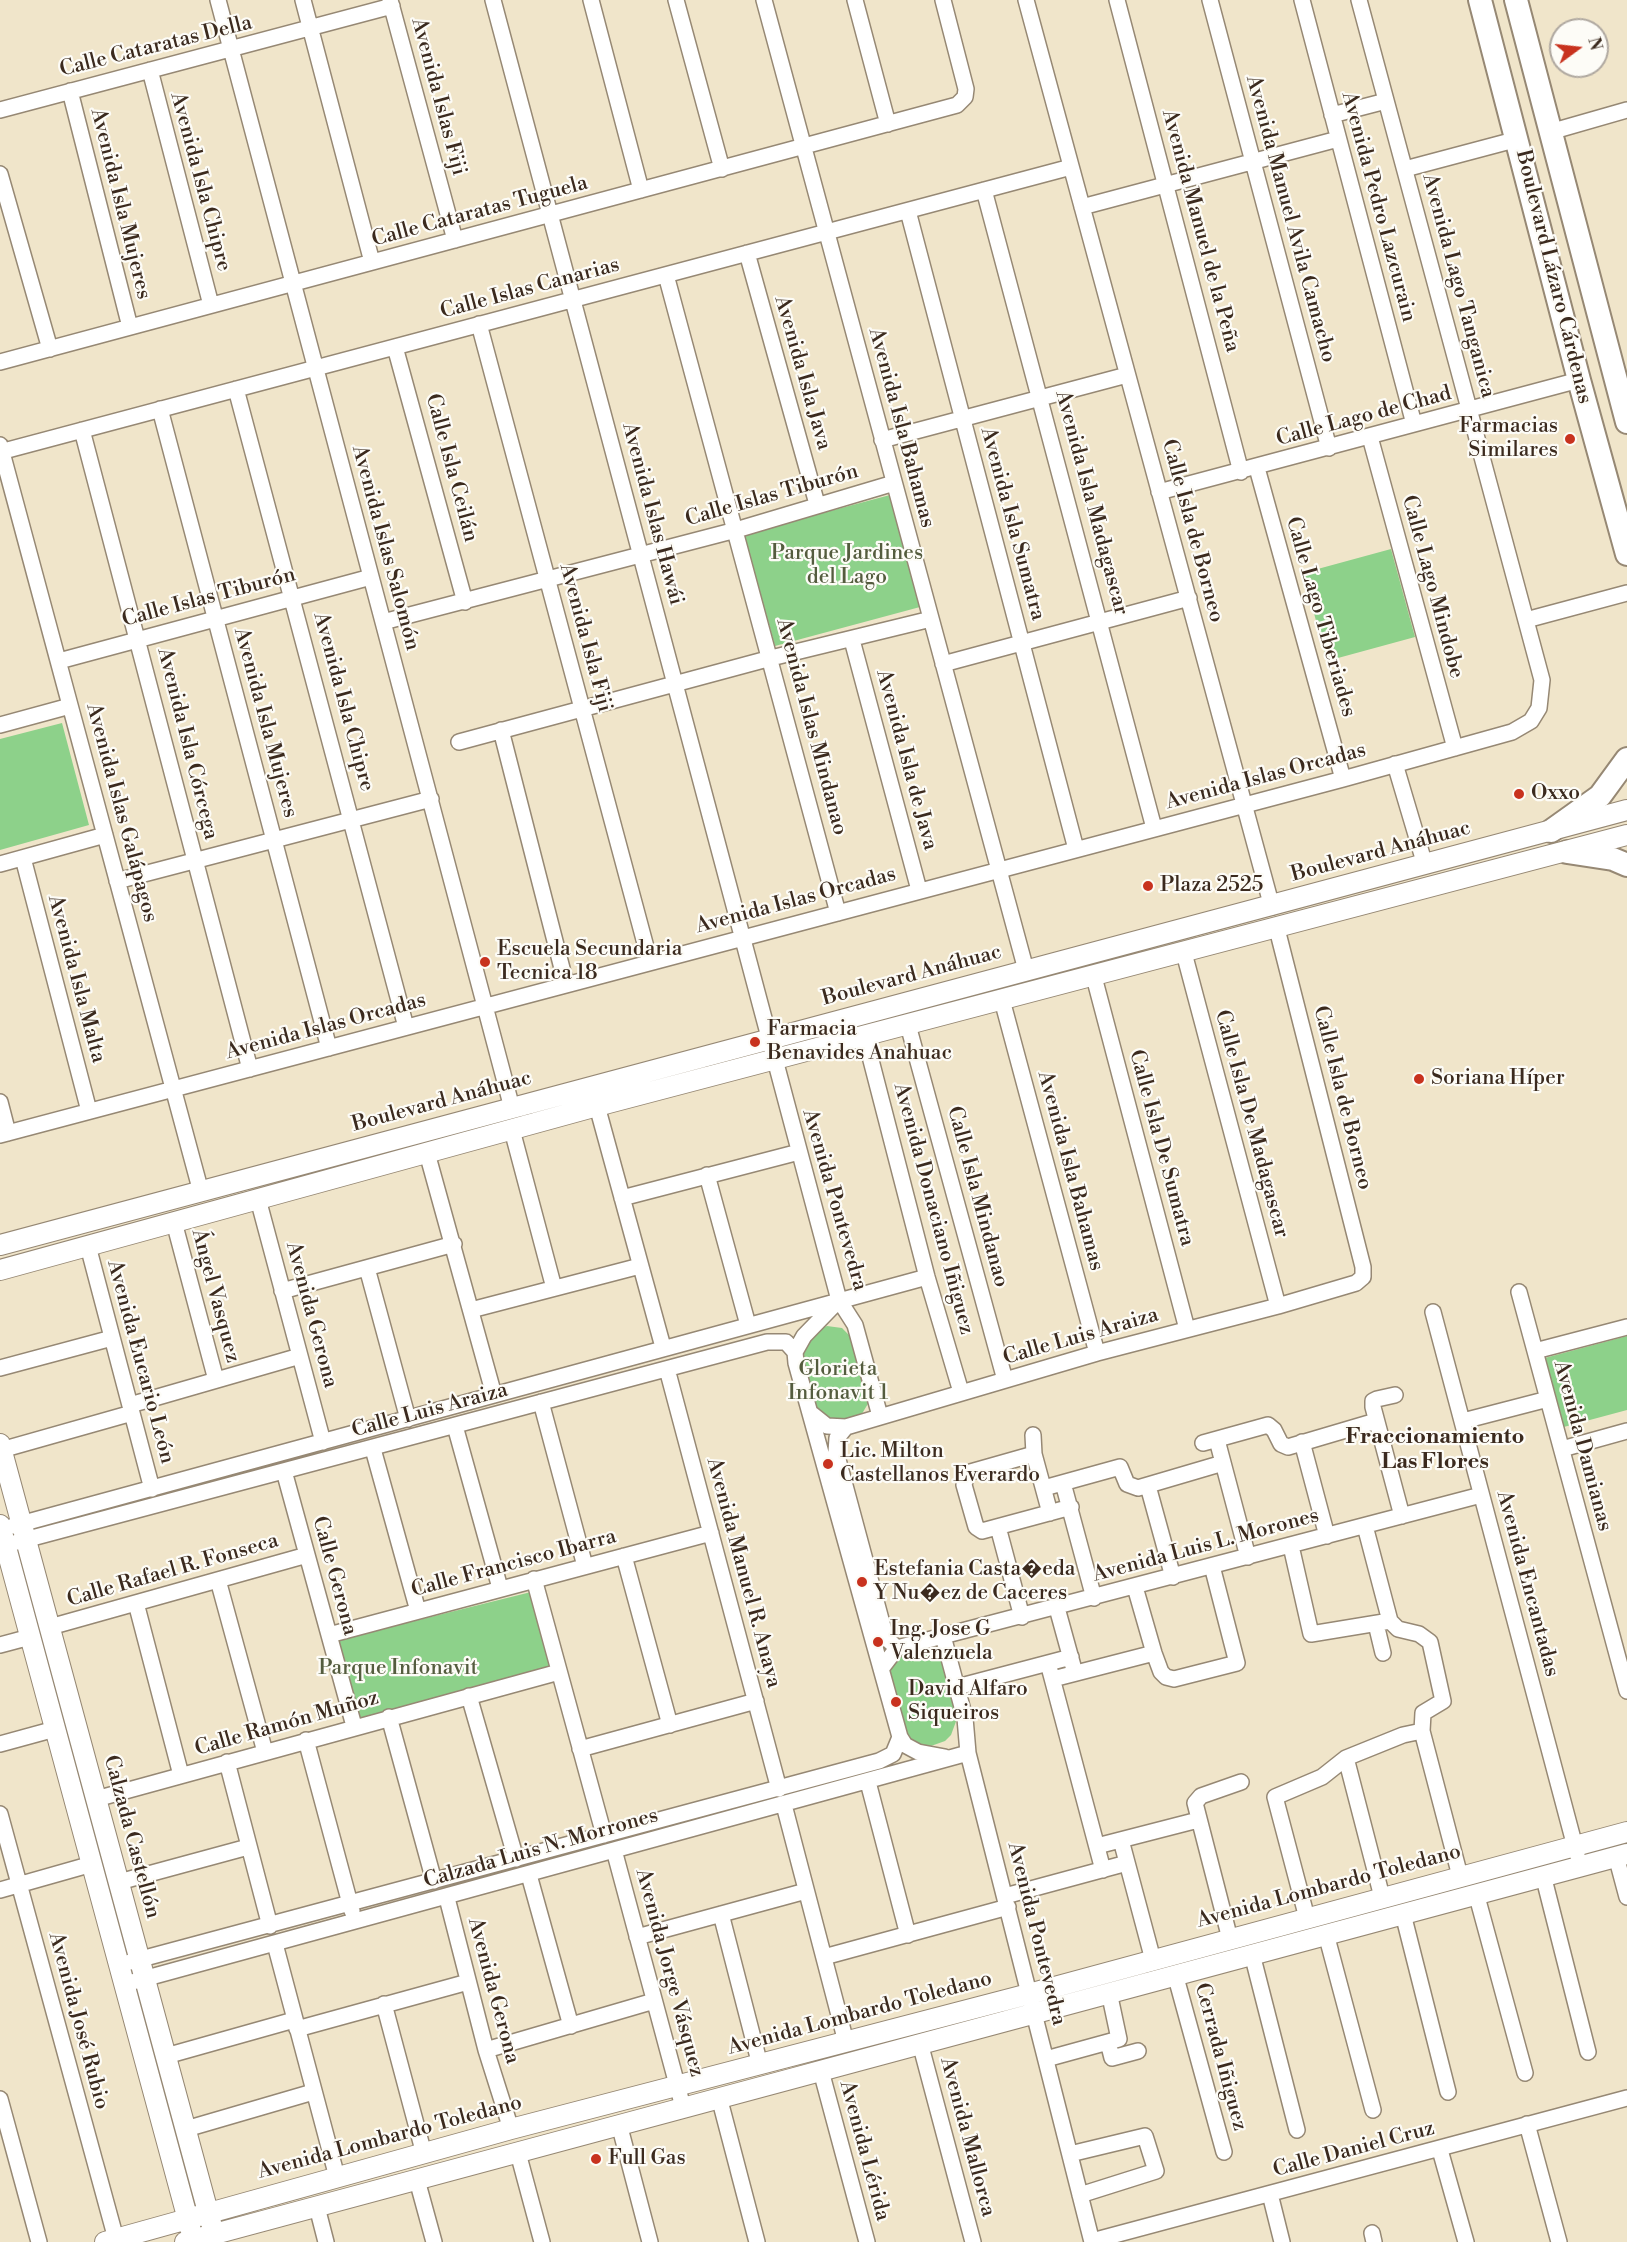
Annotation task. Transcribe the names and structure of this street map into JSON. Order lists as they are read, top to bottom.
{
  "streets": {
    "highway": ["Boulevard Lázaro Cárdenas"],
    "main road": ["Boulevard Anáhuac", "Calzada Castellón", "Avenida Lombardo Toledano"],
    "street": [
      "Calle Cataratas Della",
      "Avenida Islas Fiji",
      "Avenida Isla Chipre",
      "Avenida Isla Mujeres",
      "Avenida Pedro Lazcurain",
      "Calle Cataratas Tuguela",
      "Avenida Manuel Avila Camacho",
      "Avenida Manuel de la Peña",
      "Avenida Lago Tanganica",
      "Calle Islas Canarias",
      "Avenida Isla Java",
      "Calle Lago de Chad",
      "Avenida Isla Bahamas",
      "Calle Isla Ceilán",
      "Calle Islas Tiburón",
      "Avenida Isla Madagascar",
      "Avenida Islas Hawái",
      "Avenida Isla Sumatra",
      "Calle Isla de Borneo",
      "Avenida Islas Salomón",
      "Calle Lago Mindobe",
      "Calle Lago Tiberiades",
      "Avenida Isla Fiji",
      "Avenida Islas Mindanao",
      "Avenida Isla Córcega",
      "Avenida Isla de Java",
      "Avenida Islas Orcadas",
      "Avenida Islas Galápagos",
      "Avenida Isla Malta",
      "Calle Isla De Madagascar",
      "Calle Isla De Sumatra",
      "Calle Isla Mindanao",
      "Avenida Pontevedra",
      "Avenida Donaciano Iñiguez",
      "Ángel Vasquez",
      "Avenida Gerona",
      "Calle Luis Araiza",
      "Avenida Eucario León",
      "Avenida Damianas",
      "Avenida Luis L. Morones",
      "Calle Francisco Ibarra",
      "Calle Rafael R. Fonseca",
      "Avenida Manuel R. Anaya",
      "Calle Gerona",
      "Avenida Encantadas",
      "Calle Ramón Muñoz",
      "Calzada Luis N. Morrones",
      "Avenida Jorge Vásquez",
      "Avenida José Rubio",
      "Cerrada Iñiguez",
      "Avenida Mallorca",
      "Calle Daniel Cruz",
      "Avenida Lérida"
    ]
  },
  "crossings": [
    ["Calle Cataratas Della", "Avenida Islas Fiji"],
    ["Calle Cataratas Della", "Avenida Isla Chipre"],
    ["Calle Cataratas Della", "Avenida Isla Mujeres"],
    ["Calle Cataratas Della", "Avenida Islas Salomón"],
    ["Avenida Islas Fiji", "Calle Cataratas Tuguela"],
    ["Avenida Isla Chipre", "Calle Cataratas Tuguela"],
    ["Avenida Isla Chipre", "Calle Islas Canarias"],
    ["Avenida Isla Chipre", "Calle Islas Tiburón"],
    ["Avenida Isla Chipre", "Avenida Islas Orcadas"],
    ["Avenida Isla Mujeres", "Calle Cataratas Tuguela"],
    ["Avenida Isla Mujeres", "Calle Islas Canarias"],
    ["Avenida Isla Mujeres", "Calle Islas Tiburón"],
    ["Avenida Isla Mujeres", "Avenida Islas Orcadas"],
    ["Avenida Pedro Lazcurain", "Calle Lago de Chad"],
    ["Calle Cataratas Tuguela", "Avenida Isla Bahamas"],
    ["Calle Cataratas Tuguela", "Avenida Islas Hawái"],
    ["Calle Cataratas Tuguela", "Avenida Islas Salomón"],
    ["Avenida Manuel Avila Camacho", "Calle Lago de Chad"],
    ["Avenida Manuel de la Peña", "Calle Lago de Chad"],
    ["Boulevard Lázaro Cárdenas", "Calle Lago de Chad"],
    ["Avenida Lago Tanganica", "Calle Lago de Chad"],
    ["Avenida Lago Tanganica", "Avenida Islas Orcadas"],
    ["Calle Islas Canarias", "Avenida Isla Java"],
    ["Calle Islas Canarias", "Avenida Isla Bahamas"],
    ["Calle Islas Canarias", "Calle Isla Ceilán"],
    ["Calle Islas Canarias", "Avenida Isla Madagascar"],
    ["Calle Islas Canarias", "Avenida Islas Hawái"],
    ["Calle Islas Canarias", "Avenida Isla Sumatra"],
    ["Calle Islas Canarias", "Calle Isla de Borneo"],
    ["Calle Islas Canarias", "Avenida Islas Salomón"],
    ["Calle Islas Canarias", "Avenida Isla Fiji"],
    ["Calle Islas Canarias", "Avenida Islas Mindanao"],
    ["Calle Islas Canarias", "Avenida Isla Córcega"],
    ["Calle Islas Canarias", "Avenida Islas Galápagos"],
    ["Avenida Isla Java", "Calle Islas Tiburón"],
    ["Calle Lago de Chad", "Calle Isla de Borneo"],
    ["Calle Lago de Chad", "Calle Lago Mindobe"],
    ["Calle Lago de Chad", "Calle Lago Tiberiades"],
    ["Avenida Isla Bahamas", "Calle Islas Tiburón"],
    ["Avenida Isla Bahamas", "Avenida Islas Orcadas"],
    ["Avenida Isla Bahamas", "Boulevard Anáhuac"],
    ["Avenida Isla Bahamas", "Calle Luis Araiza"],
    ["Calle Isla Ceilán", "Calle Islas Tiburón"],
    ["Calle Islas Tiburón", "Avenida Islas Hawái"],
    ["Calle Islas Tiburón", "Avenida Islas Salomón"],
    ["Calle Islas Tiburón", "Avenida Isla Fiji"],
    ["Calle Islas Tiburón", "Avenida Islas Mindanao"],
    ["Calle Islas Tiburón", "Avenida Isla Córcega"],
    ["Calle Islas Tiburón", "Avenida Islas Galápagos"],
    ["Avenida Isla Madagascar", "Avenida Islas Orcadas"],
    ["Avenida Islas Hawái", "Avenida Islas Orcadas"],
    ["Avenida Islas Hawái", "Boulevard Anáhuac"],
    ["Avenida Islas Hawái", "Avenida Pontevedra"],
    ["Avenida Isla Sumatra", "Avenida Islas Orcadas"],
    ["Calle Isla de Borneo", "Avenida Islas Orcadas"],
    ["Calle Isla de Borneo", "Boulevard Anáhuac"],
    ["Calle Isla de Borneo", "Calle Luis Araiza"],
    ["Avenida Islas Salomón", "Avenida Islas Orcadas"],
    ["Avenida Islas Salomón", "Boulevard Anáhuac"],
    ["Calle Lago Mindobe", "Avenida Islas Orcadas"],
    ["Calle Lago Tiberiades", "Avenida Islas Orcadas"],
    ["Avenida Isla Fiji", "Avenida Islas Orcadas"],
    ["Avenida Islas Mindanao", "Avenida Islas Orcadas"],
    ["Avenida Isla Córcega", "Avenida Islas Orcadas"],
    ["Avenida Isla de Java", "Avenida Islas Orcadas"],
    ["Avenida Islas Orcadas", "Avenida Islas Galápagos"],
    ["Avenida Islas Orcadas", "Avenida Isla Malta"],
    ["Avenida Islas Galápagos", "Boulevard Anáhuac"],
    ["Boulevard Anáhuac", "Avenida Pontevedra"],
    ["Calle Isla De Madagascar", "Calle Luis Araiza"],
    ["Calle Isla De Sumatra", "Calle Luis Araiza"],
    ["Calle Isla Mindanao", "Calle Luis Araiza"],
    ["Avenida Pontevedra", "Calle Luis Araiza"],
    ["Avenida Pontevedra", "Avenida Luis L. Morones"],
    ["Avenida Pontevedra", "Calzada Luis N. Morrones"],
    ["Avenida Pontevedra", "Avenida Lombardo Toledano"],
    ["Avenida Pontevedra", "Calle Daniel Cruz"],
    ["Avenida Donaciano Iñiguez", "Calle Luis Araiza"],
    ["Avenida Gerona", "Calle Luis Araiza"],
    ["Avenida Gerona", "Calzada Luis N. Morrones"],
    ["Avenida Gerona", "Avenida Lombardo Toledano"],
    ["Calle Luis Araiza", "Avenida Eucario León"],
    ["Calle Luis Araiza", "Avenida Manuel R. Anaya"],
    ["Calle Luis Araiza", "Calle Gerona"],
    ["Calle Luis Araiza", "Calzada Castellón"],
    ["Avenida Luis L. Morones", "Avenida Encantadas"],
    ["Calle Francisco Ibarra", "Avenida Manuel R. Anaya"],
    ["Calle Francisco Ibarra", "Calle Gerona"],
    ["Calle Rafael R. Fonseca", "Calle Gerona"],
    ["Calle Rafael R. Fonseca", "Calzada Castellón"],
    ["Avenida Manuel R. Anaya", "Calzada Luis N. Morrones"],
    ["Calle Gerona", "Calle Ramón Muñoz"],
    ["Avenida Encantadas", "Avenida Lombardo Toledano"],
    ["Calle Ramón Muñoz", "Calzada Castellón"],
    ["Calzada Castellón", "Calzada Luis N. Morrones"],
    ["Calzada Castellón", "Avenida Lombardo Toledano"],
    ["Calzada Luis N. Morrones", "Avenida Jorge Vásquez"],
    ["Avenida Lombardo Toledano", "Avenida Jorge Vásquez"],
    ["Avenida Lombardo Toledano", "Avenida José Rubio"],
    ["Avenida Lombardo Toledano", "Cerrada Iñiguez"],
    ["Avenida Lombardo Toledano", "Avenida Mallorca"],
    ["Avenida Lombardo Toledano", "Avenida Lérida"]
  ],
  "districts": ["Fraccionamiento Las Flores"],
  "parks": ["Parque Jardines del Lago", "Glorieta Infonavit 1", "Parque Infonavit"],
  "places": [
    "Farmacias Similares",
    "Oxxo",
    "Plaza 2525",
    "Escuela Secundaria Tecnica 18",
    "Farmacia Benavides Anahuac",
    "Soriana Híper",
    "Lic. Milton Castellanos Everardo",
    "Estefania Casta�eda Y Nu�ez de Caceres",
    "Ing. Jose G Valenzuela",
    "David Alfaro Siqueiros",
    "Full Gas"
  ],
  "north": "right"
}
